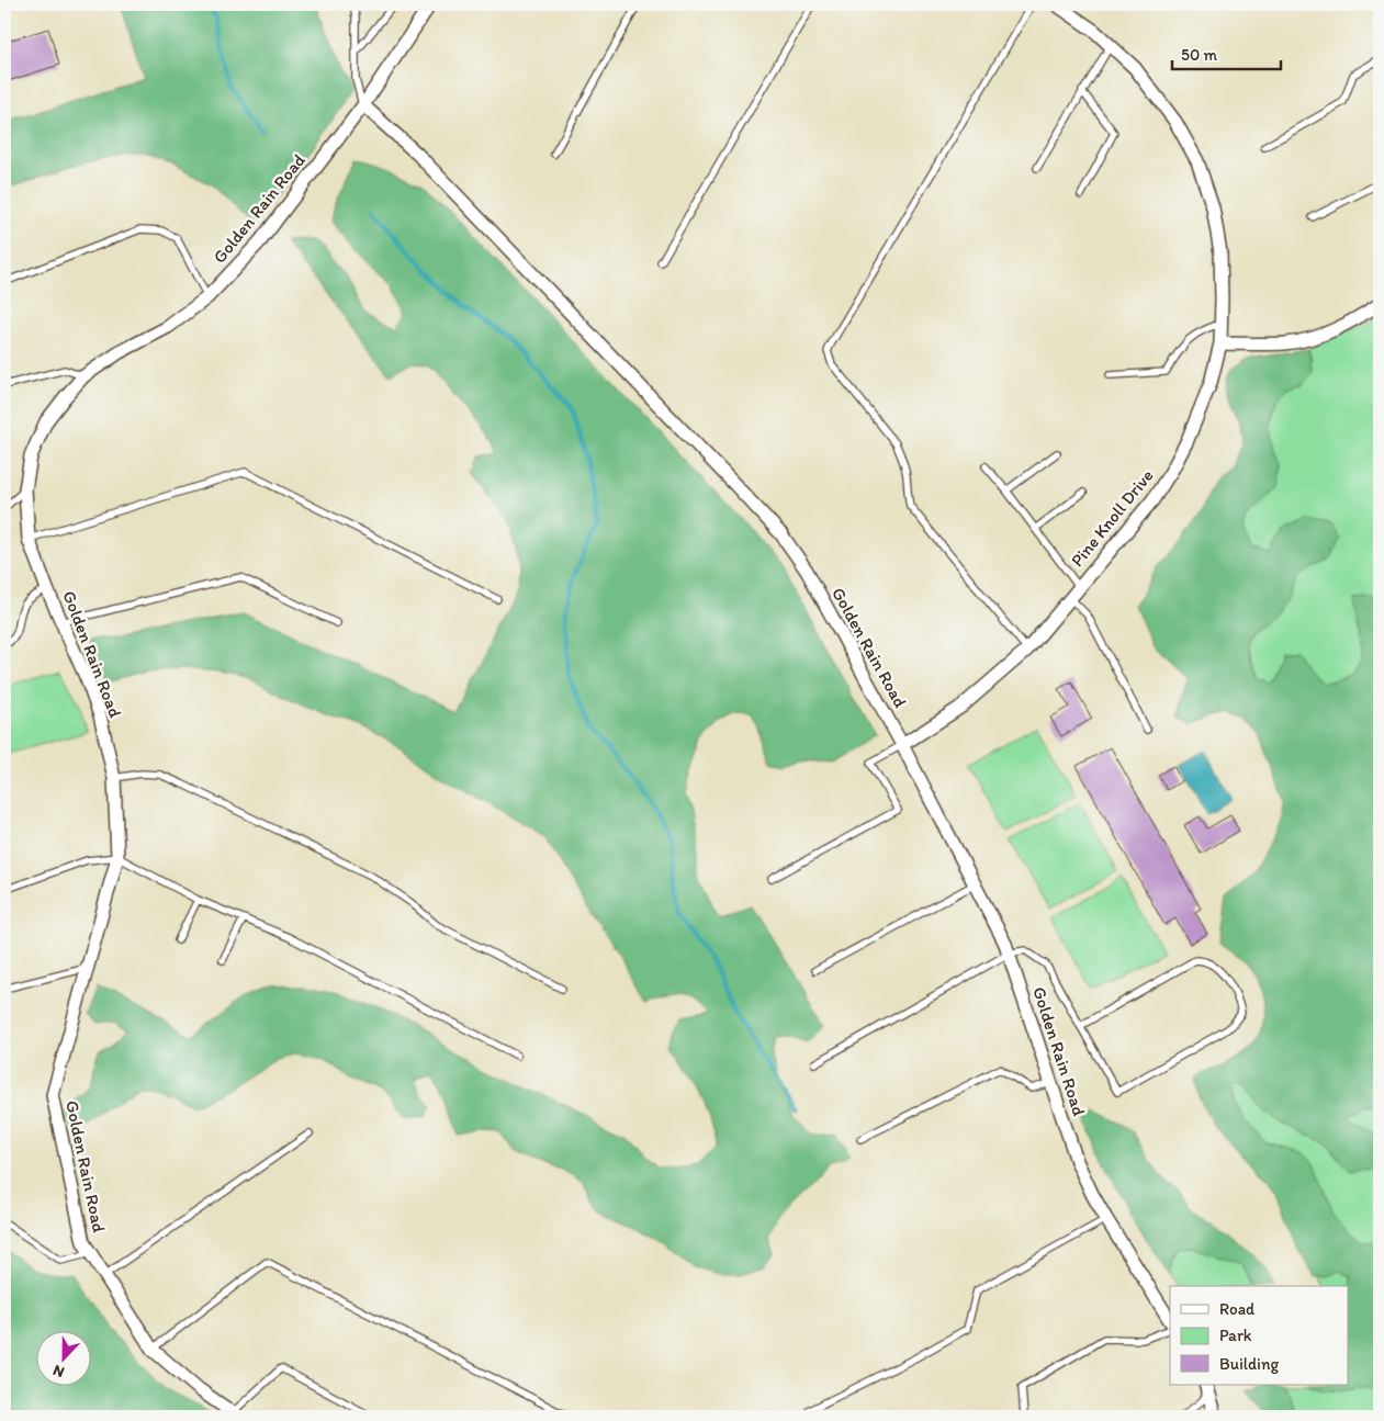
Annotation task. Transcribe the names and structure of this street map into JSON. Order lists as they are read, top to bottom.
{
  "streets": {
    "street": ["Golden Rain Road", "Pine Knoll Drive"]
  },
  "crossings": [
    ["Golden Rain Road", "Pine Knoll Drive"]
  ],
  "legend": ["Road", "Park", "Building"],
  "scale_bar": "50 m",
  "north": "bottom"
}
